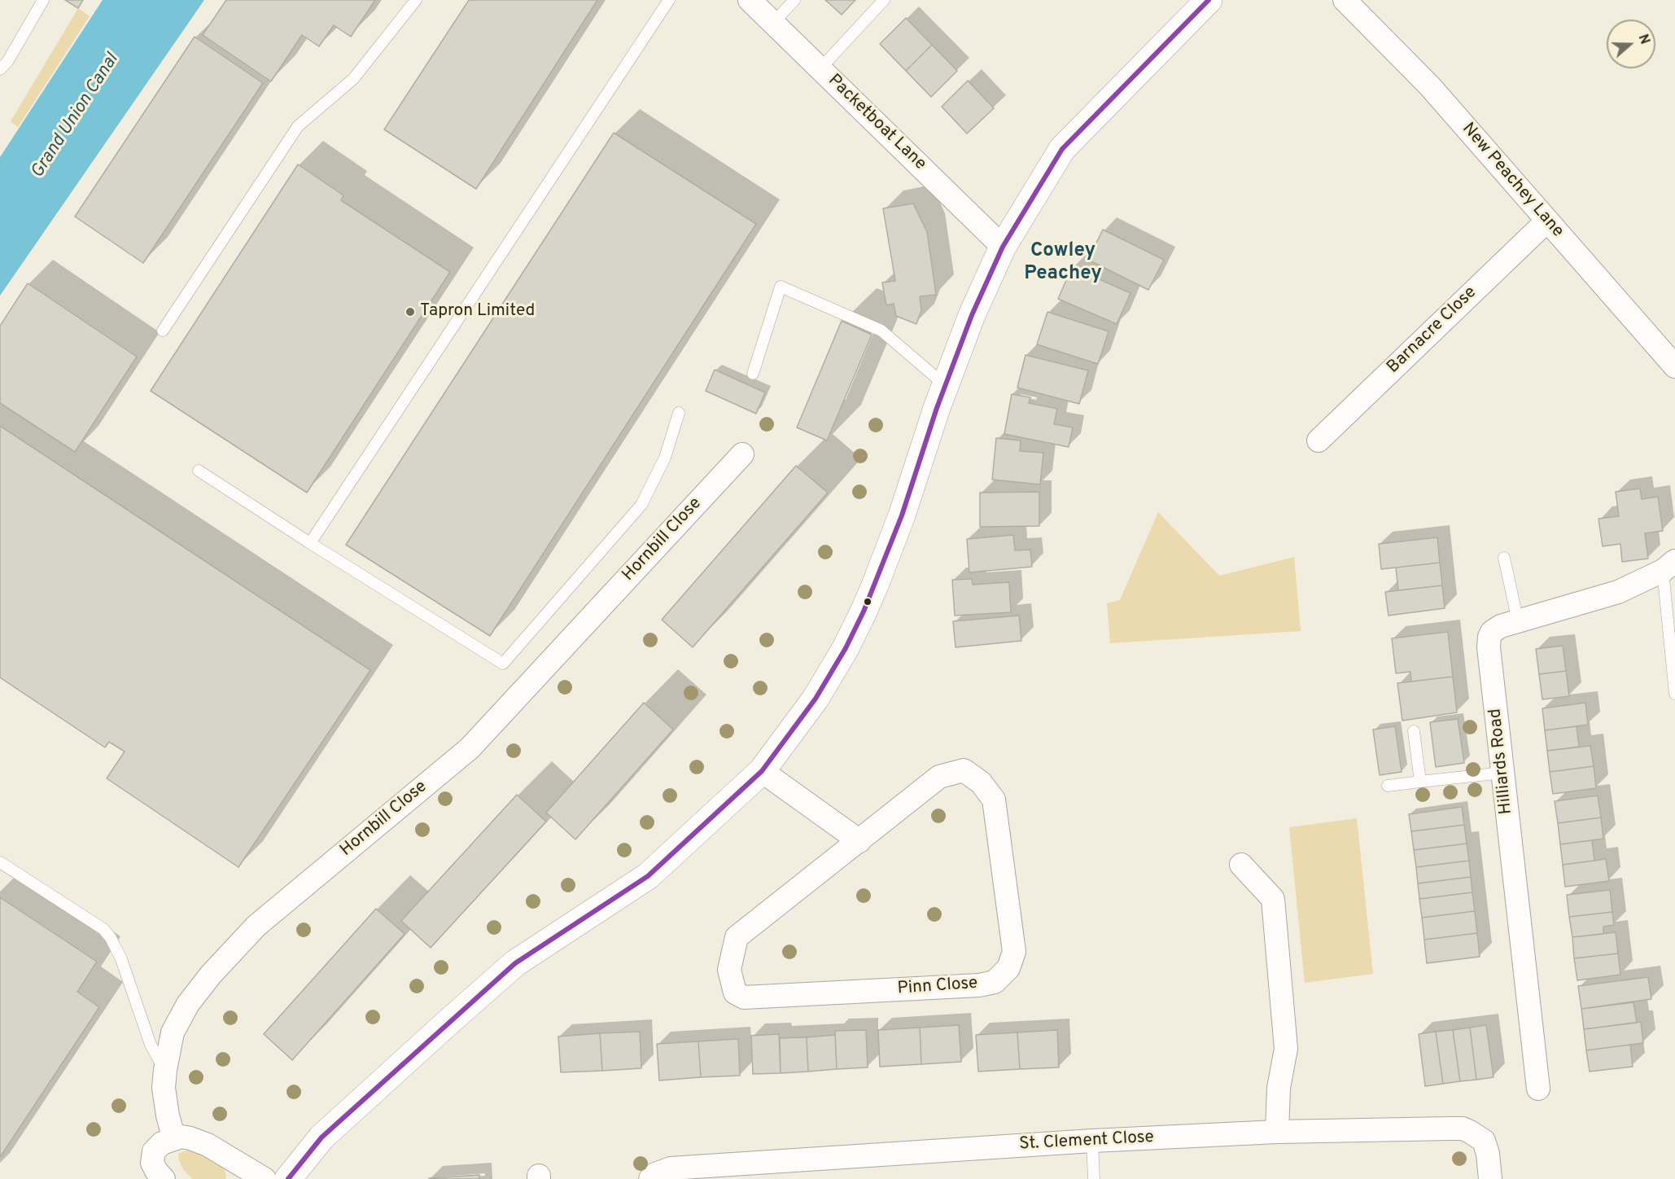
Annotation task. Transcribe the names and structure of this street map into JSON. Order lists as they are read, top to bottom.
{
  "streets": {
    "street": [
      "Packetboat Lane",
      "New Peachey Lane",
      "Barnacre Close",
      "Hornbill Close",
      "Hilliards Road",
      "Pinn Close",
      "St. Clement Close"
    ]
  },
  "crossings": [
    ["New Peachey Lane", "Barnacre Close"]
  ],
  "districts": ["Cowley Peachey"],
  "water": ["Grand Union Canal"],
  "places": ["Tapron Limited"],
  "north": "right"
}
